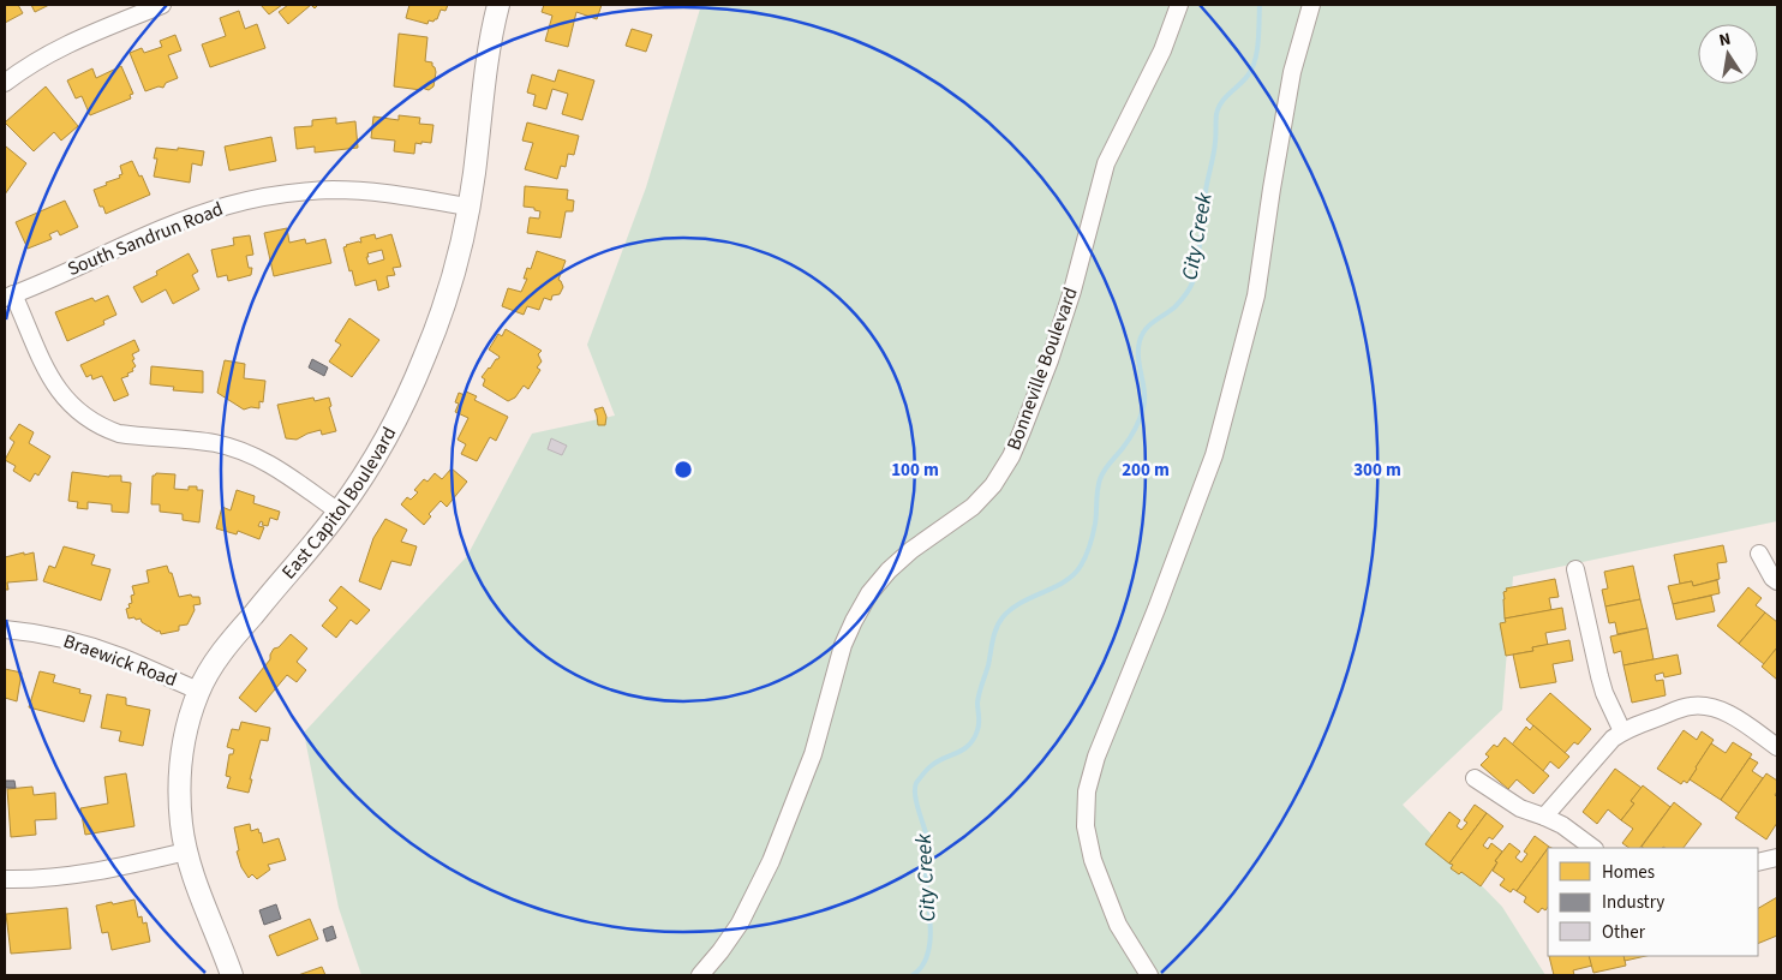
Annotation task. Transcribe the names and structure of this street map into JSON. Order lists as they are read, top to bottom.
{
  "streets": {
    "street": [
      "South Sandrun Road",
      "Bonneville Boulevard",
      "East Capitol Boulevard",
      "Braewick Road"
    ]
  },
  "crossings": [
    ["South Sandrun Road", "East Capitol Boulevard"],
    ["East Capitol Boulevard", "Braewick Road"]
  ],
  "water": ["City Creek"],
  "legend": ["Homes", "Industry", "Other"],
  "north": "top",
  "rings": ["100 m", "200 m", "300 m"]
}
